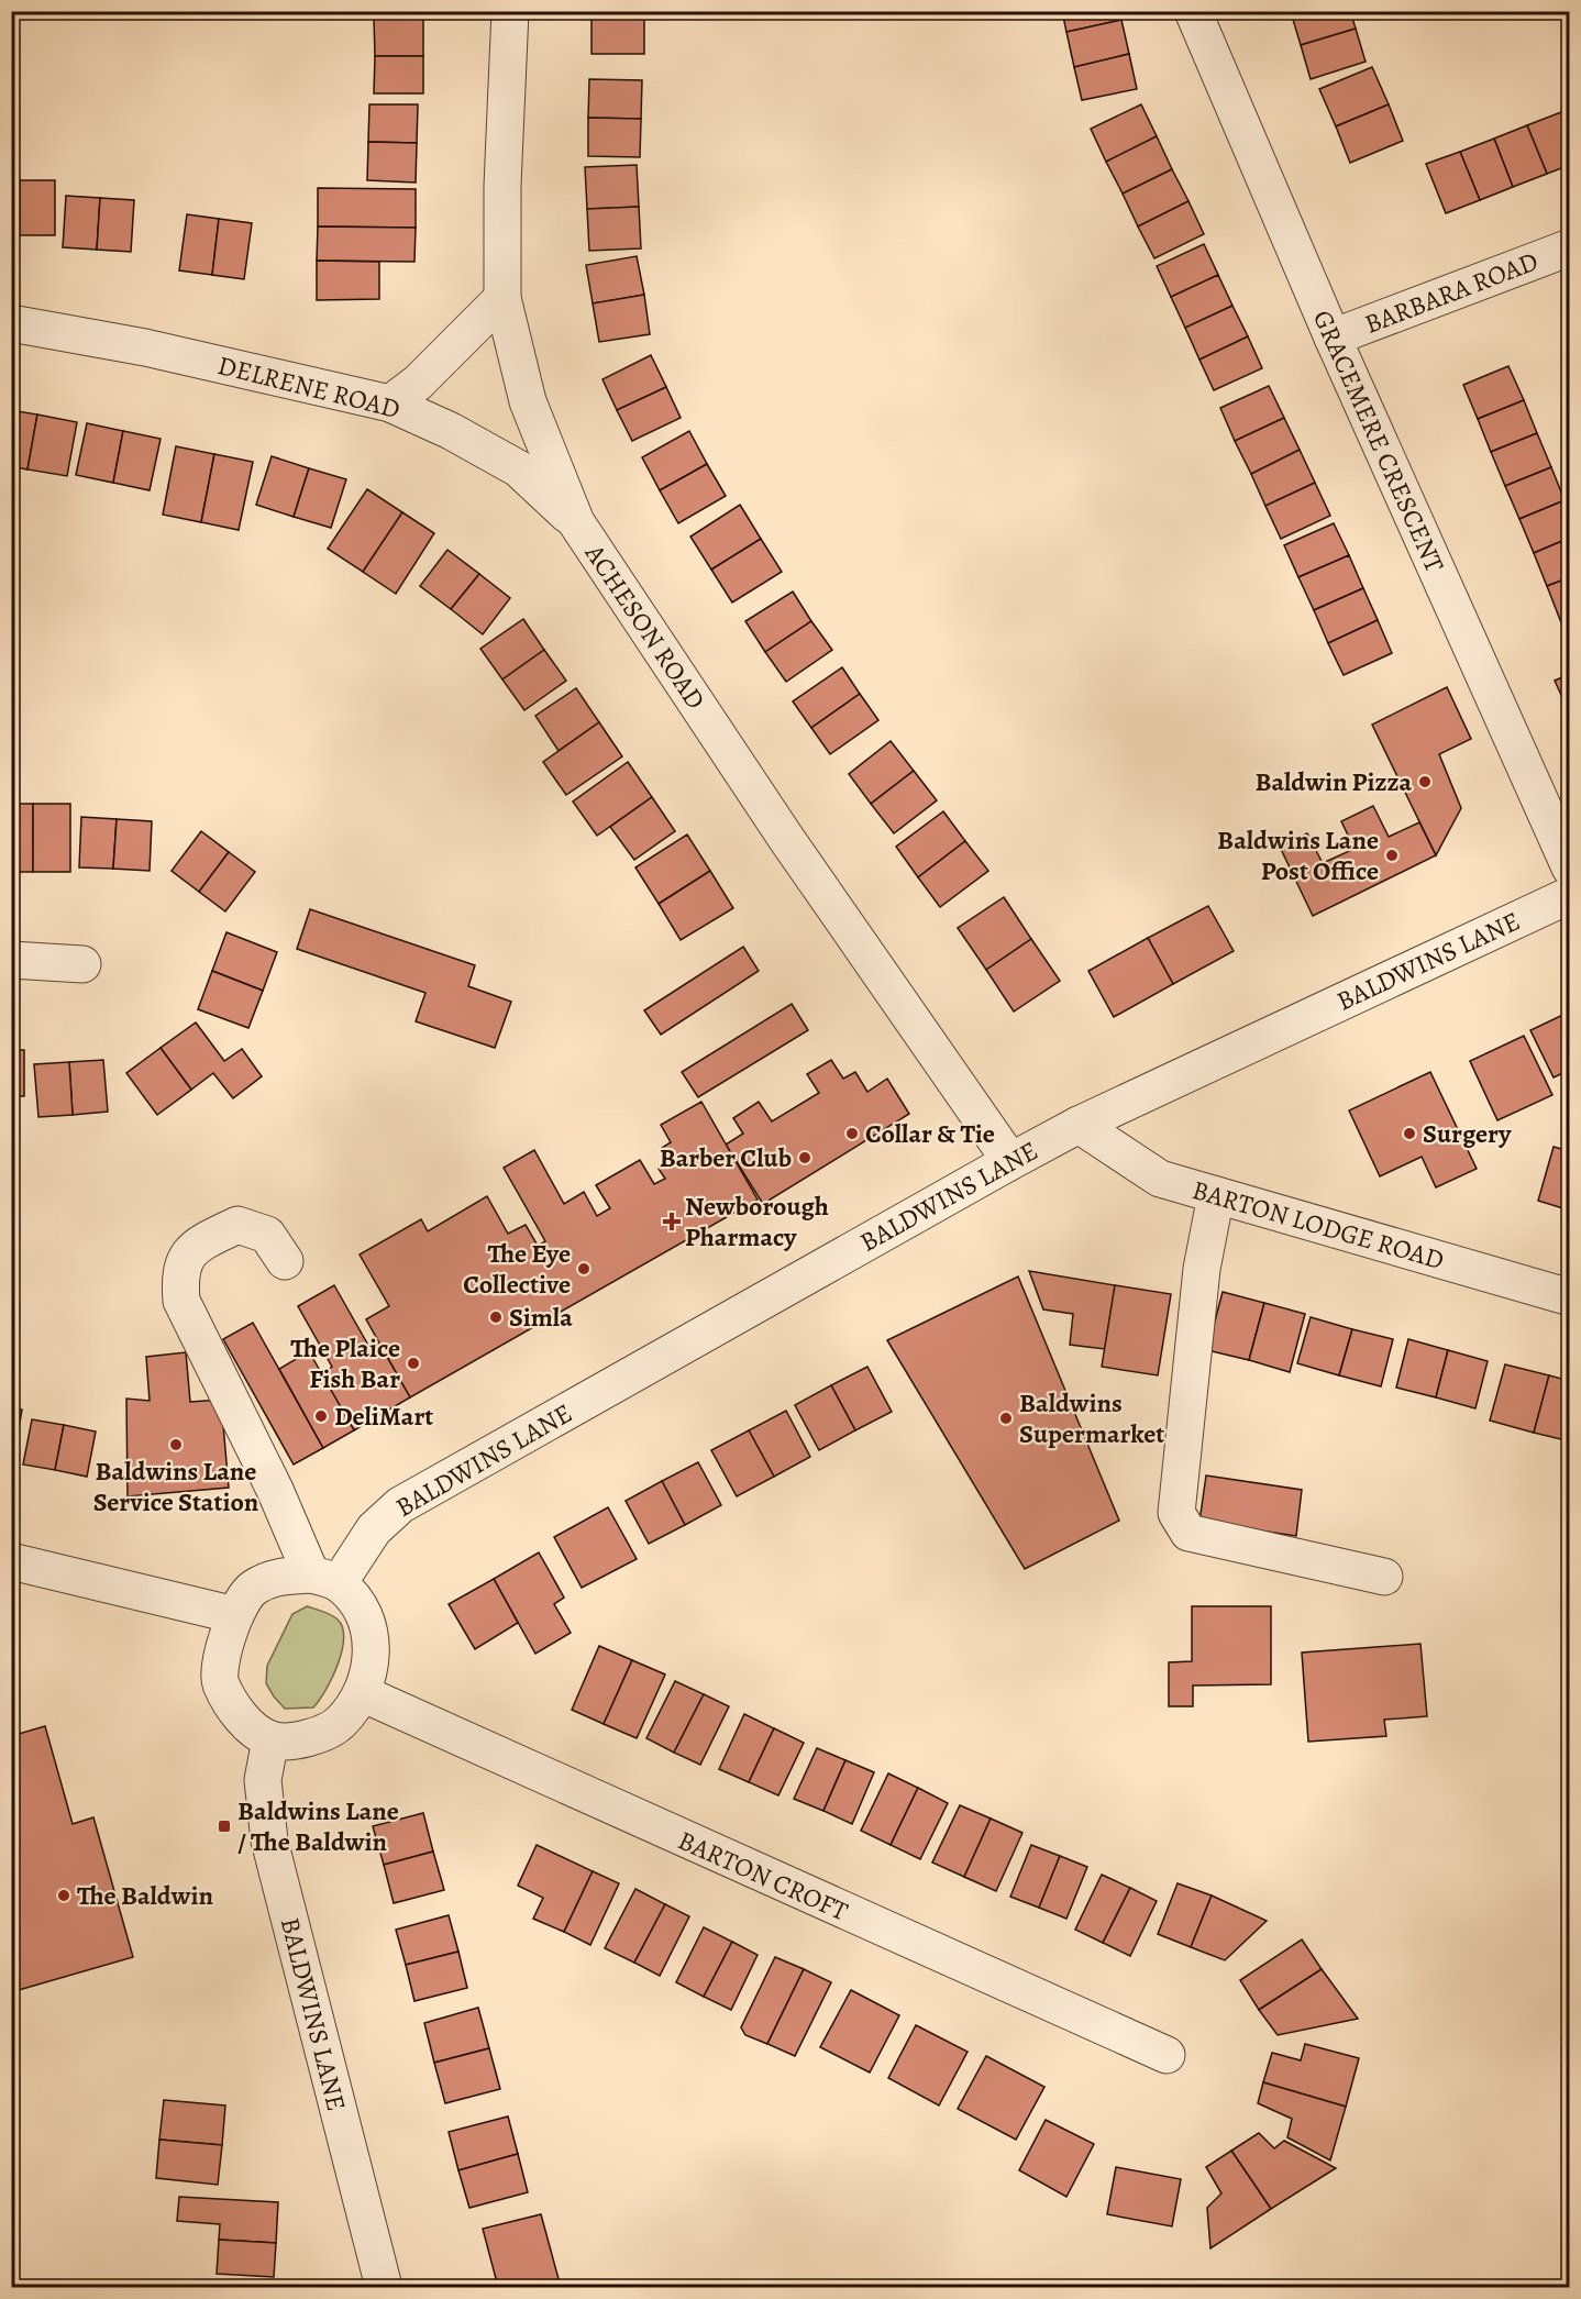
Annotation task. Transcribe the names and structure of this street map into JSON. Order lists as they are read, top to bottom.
{
  "streets": {
    "street": [
      "BARBARA ROAD",
      "DELRENE ROAD",
      "GRACEMERE CRESCENT",
      "ACHESON ROAD",
      "BALDWINS LANE",
      "BARTON LODGE ROAD",
      "BARTON CROFT"
    ]
  },
  "crossings": [
    ["BARBARA ROAD", "GRACEMERE CRESCENT"],
    ["DELRENE ROAD", "ACHESON ROAD"],
    ["ACHESON ROAD", "BALDWINS LANE"],
    ["BALDWINS LANE", "BARTON LODGE ROAD"],
    ["BALDWINS LANE", "BARTON CROFT"]
  ],
  "places": {
    "other": [
      "Baldwin Pizza",
      "Baldwins Lane Post Office",
      "Collar & Tie",
      "Surgery",
      "Barber Club",
      "The Eye Collective",
      "Simla",
      "The Plaice Fish Bar",
      "DeliMart",
      "Baldwins Supermarket",
      "Baldwins Lane Service Station",
      "The Baldwin"
    ],
    "health": ["Newborough Pharmacy"],
    "transit": ["Baldwins Lane / The Baldwin"]
  }
}
